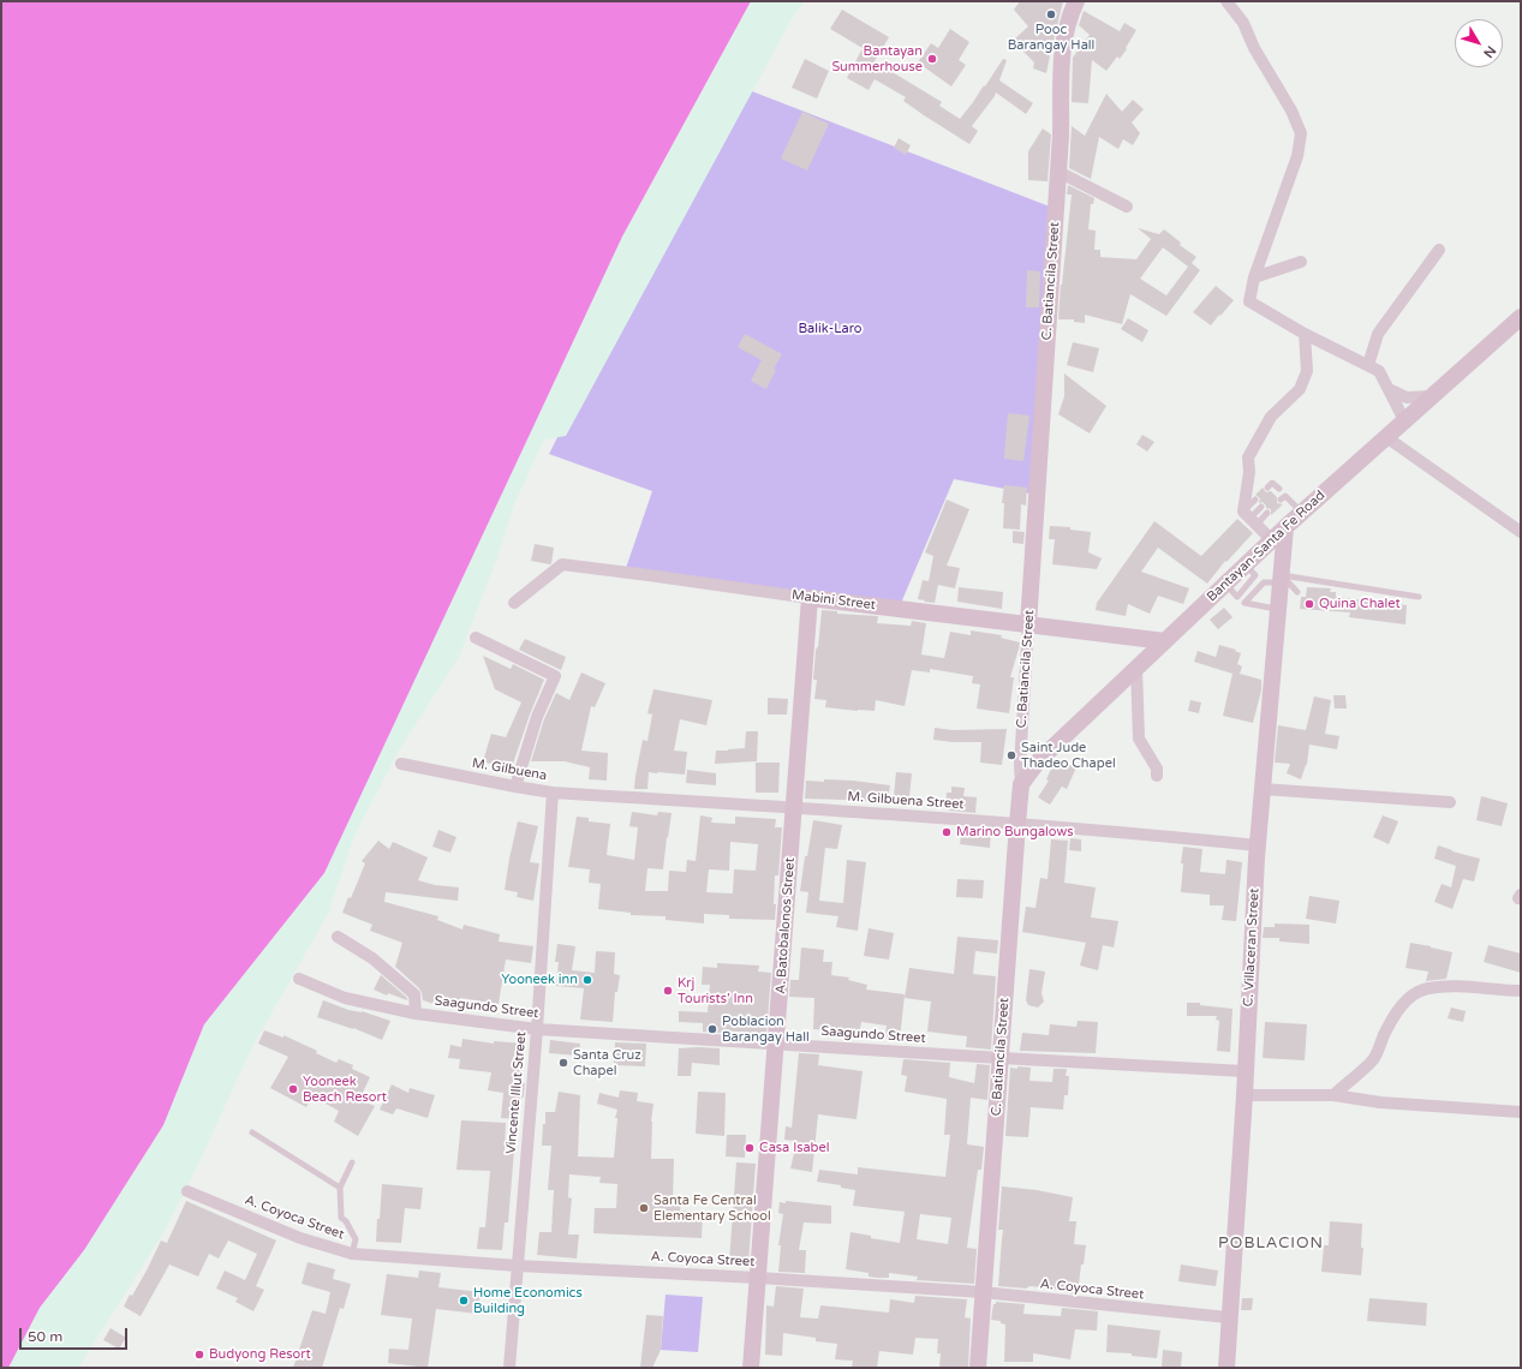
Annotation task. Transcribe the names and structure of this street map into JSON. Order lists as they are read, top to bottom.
{
  "streets": {
    "main road": [
      "C. Batiancila Street",
      "Bantayan-Santa Fe Road",
      "Mabini Street",
      "A. Batobalonos Street",
      "C. Villaceran Street"
    ],
    "street": [
      "M. Gilbuena",
      "M. Gilbuena Street",
      "Saagundo Street",
      "Vincente Illut Street",
      "A. Coyoca Street"
    ]
  },
  "crossings": [
    ["C. Batiancila Street", "Bantayan-Santa Fe Road"],
    ["C. Batiancila Street", "Mabini Street"],
    ["C. Batiancila Street", "M. Gilbuena Street"],
    ["C. Batiancila Street", "Saagundo Street"],
    ["C. Batiancila Street", "A. Coyoca Street"],
    ["Bantayan-Santa Fe Road", "Mabini Street"],
    ["Bantayan-Santa Fe Road", "C. Villaceran Street"],
    ["Mabini Street", "A. Batobalonos Street"],
    ["M. Gilbuena", "M. Gilbuena Street"],
    ["M. Gilbuena", "Vincente Illut Street"],
    ["M. Gilbuena Street", "A. Batobalonos Street"],
    ["M. Gilbuena Street", "C. Villaceran Street"],
    ["M. Gilbuena Street", "Vincente Illut Street"],
    ["A. Batobalonos Street", "Saagundo Street"],
    ["A. Batobalonos Street", "A. Coyoca Street"],
    ["C. Villaceran Street", "Saagundo Street"],
    ["C. Villaceran Street", "A. Coyoca Street"],
    ["Saagundo Street", "Vincente Illut Street"],
    ["Vincente Illut Street", "A. Coyoca Street"]
  ],
  "districts": ["POBLACION"],
  "parks": ["Balik-Laro"],
  "places": [
    "Pooc Barangay Hall",
    "Bantayan Summerhouse",
    "Quina Chalet",
    "Saint Jude Thadeo Chapel",
    "Marino Bungalows",
    "Yooneek inn",
    "Krj Tourists’ Inn",
    "Poblacion Barangay Hall",
    "Santa Cruz Chapel",
    "Yooneek Beach Resort",
    "Casa Isabel",
    "Santa Fe Central Elementary School",
    "Home Economics Building",
    "Budyong Resort"
  ],
  "scale_bar": "50 m",
  "north": "bottom right"
}
